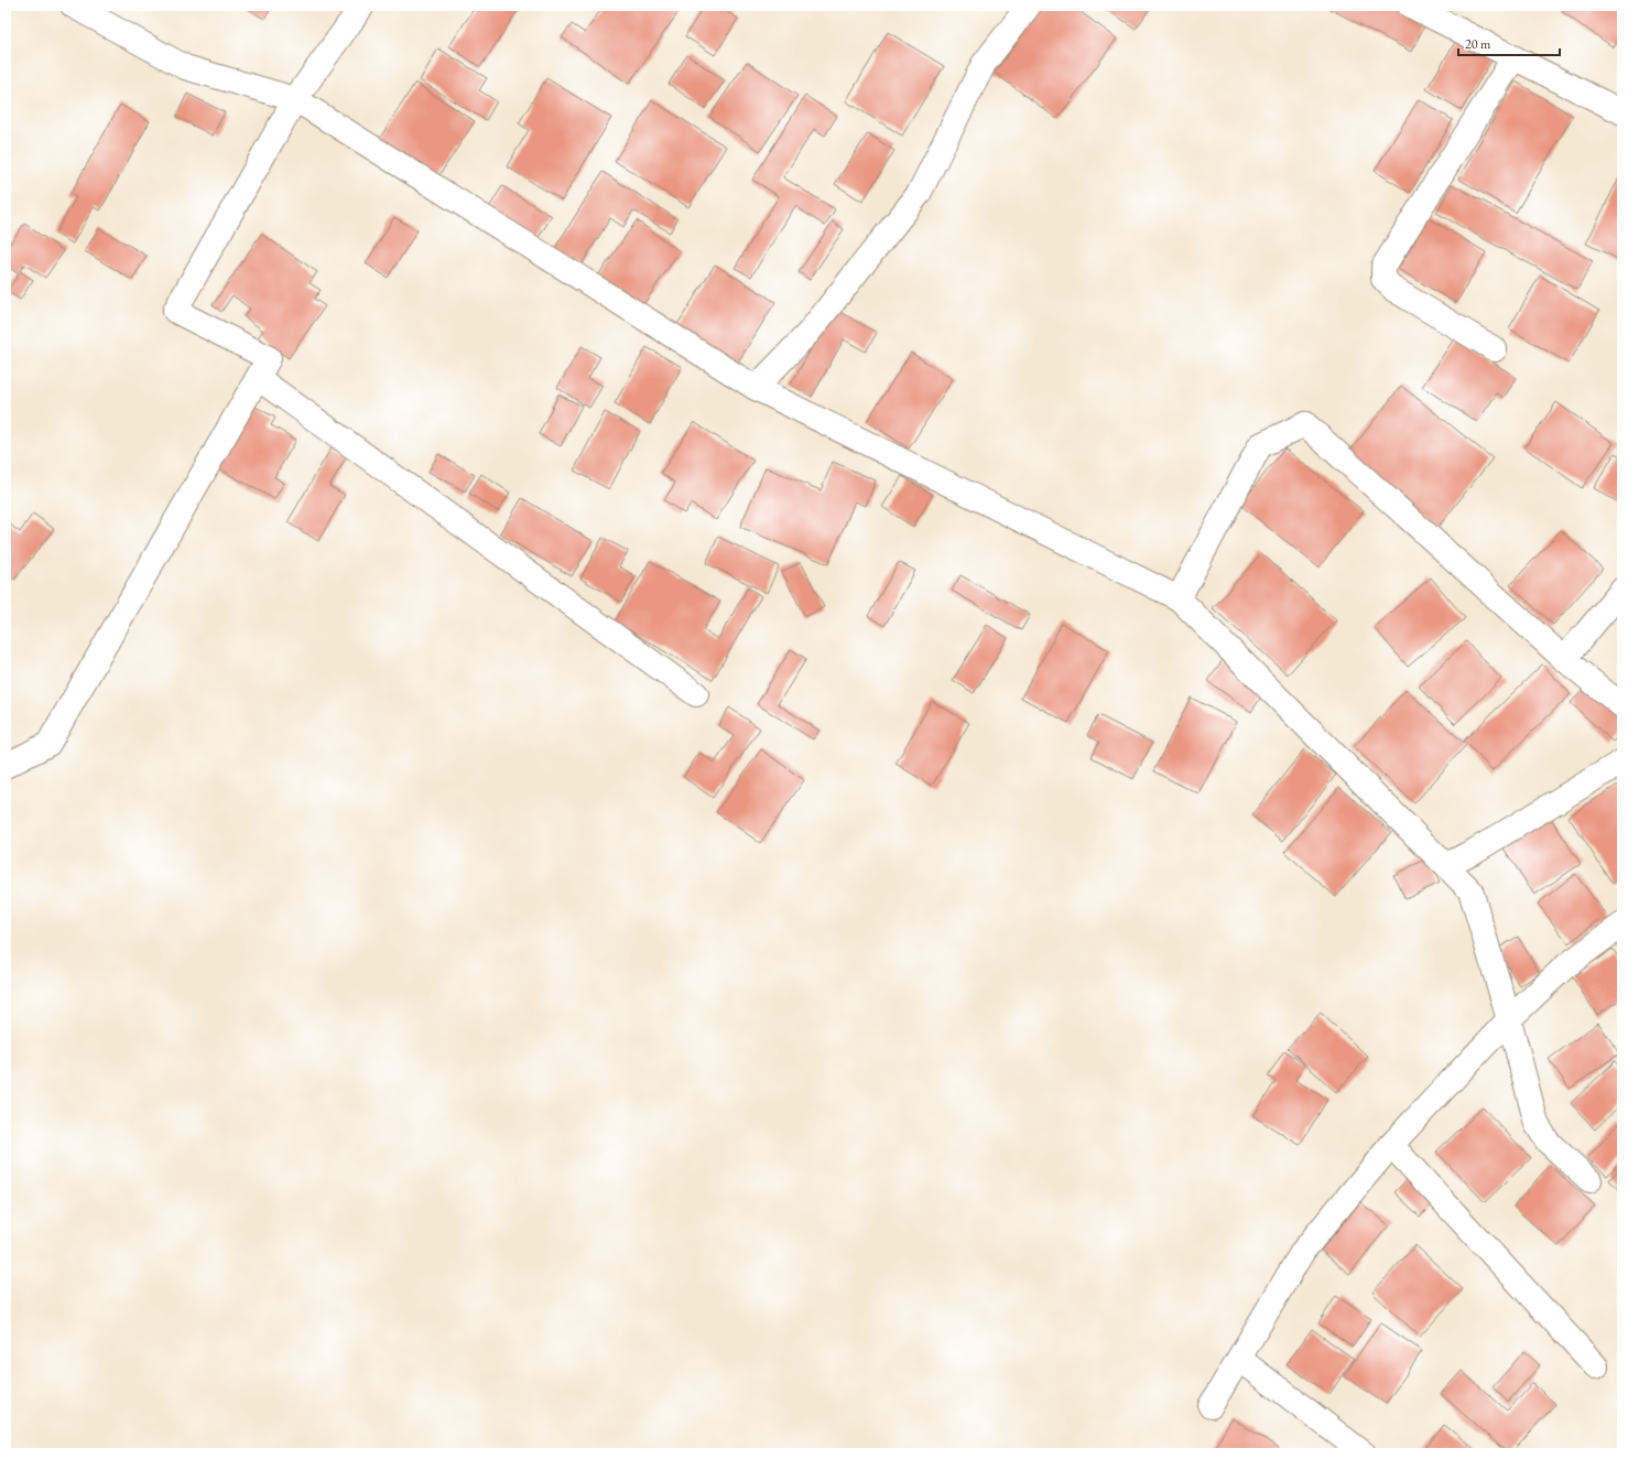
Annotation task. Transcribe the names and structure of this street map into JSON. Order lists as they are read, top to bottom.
{
  "scale_bar": "20 m"
}
